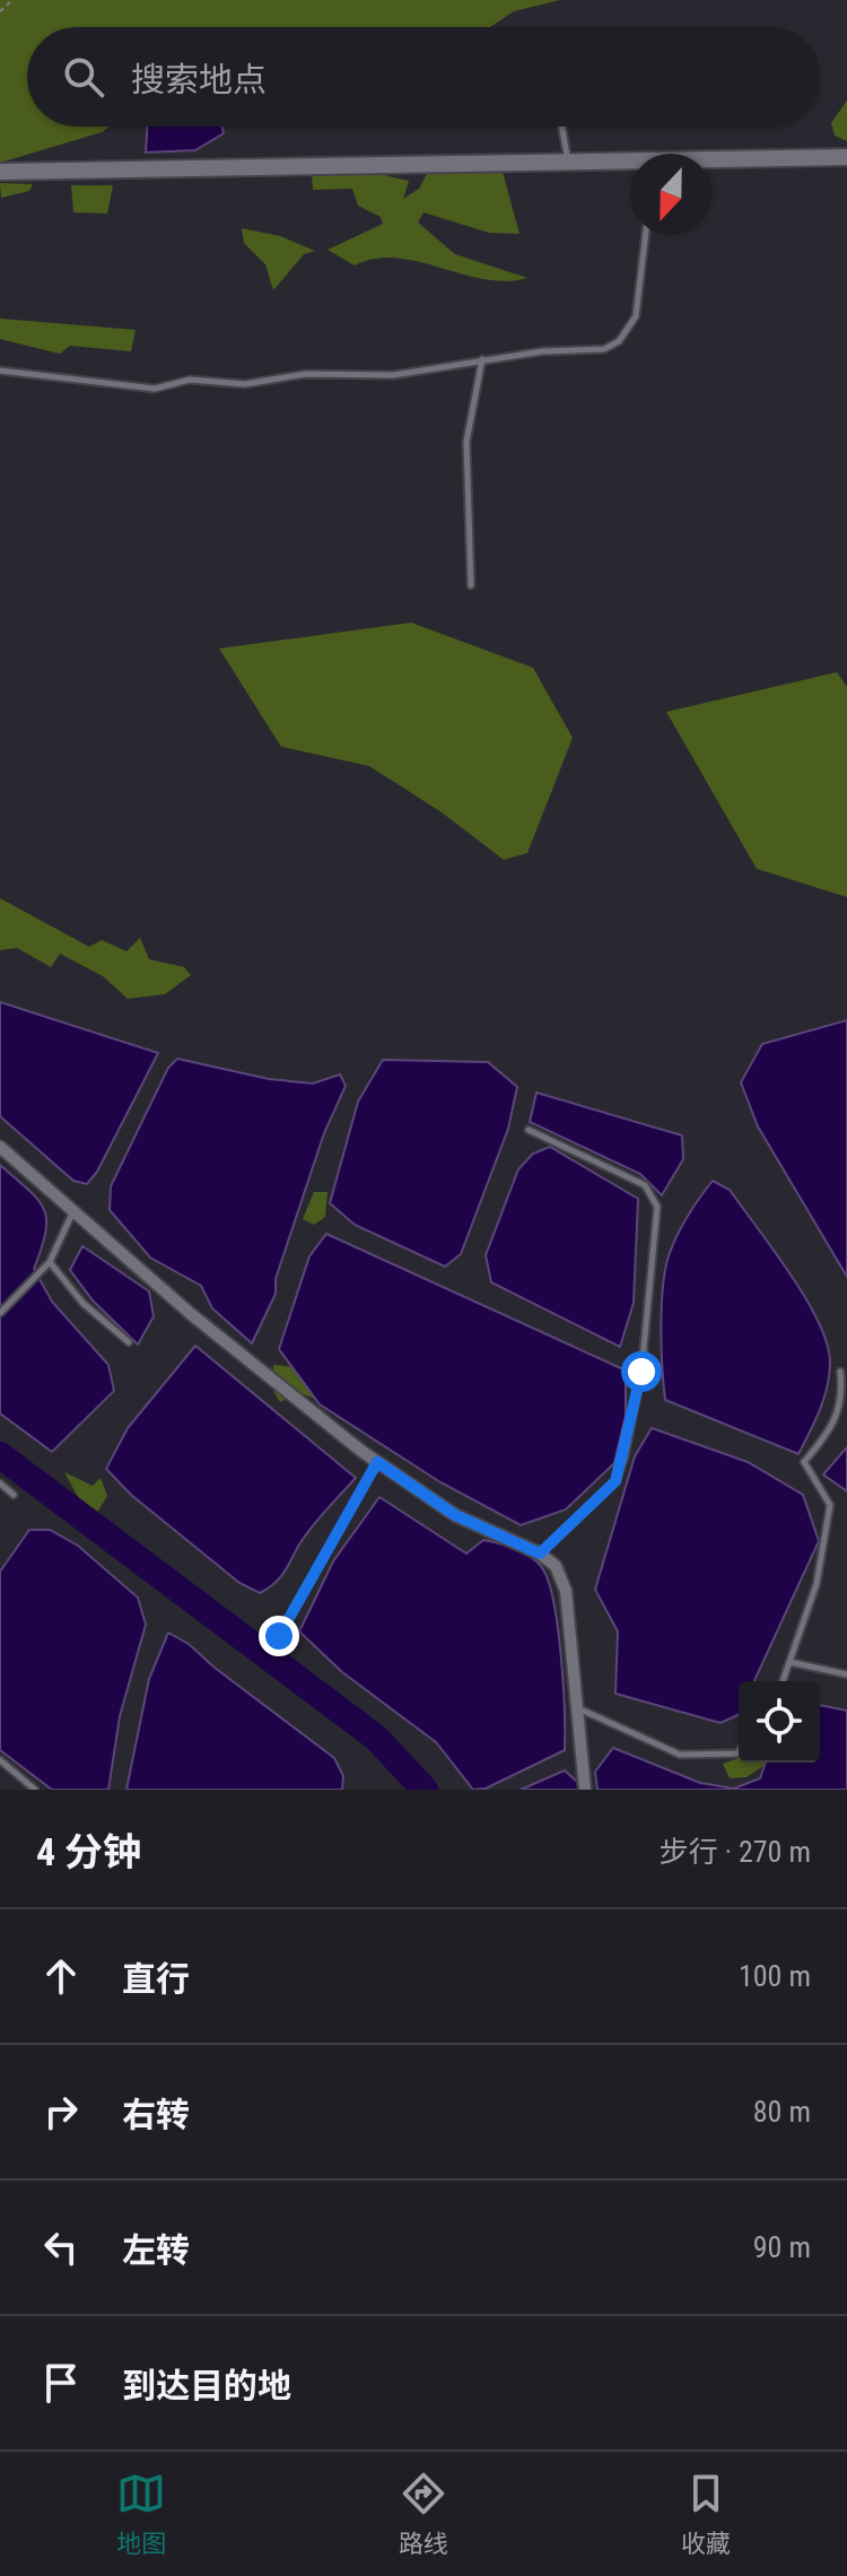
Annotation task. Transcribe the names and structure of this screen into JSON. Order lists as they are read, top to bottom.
{
  "north": "bottom",
  "page": {
    "search": "搜索地点",
    "heading": ["4 分钟", "步行 · 270 m"],
    "list": [
      ["直行", "100 m"],
      ["右转", "80 m"],
      ["左转", "90 m"],
      "到达目的地"
    ],
    "nav": ["地图", "路线", "收藏"]
  }
}
